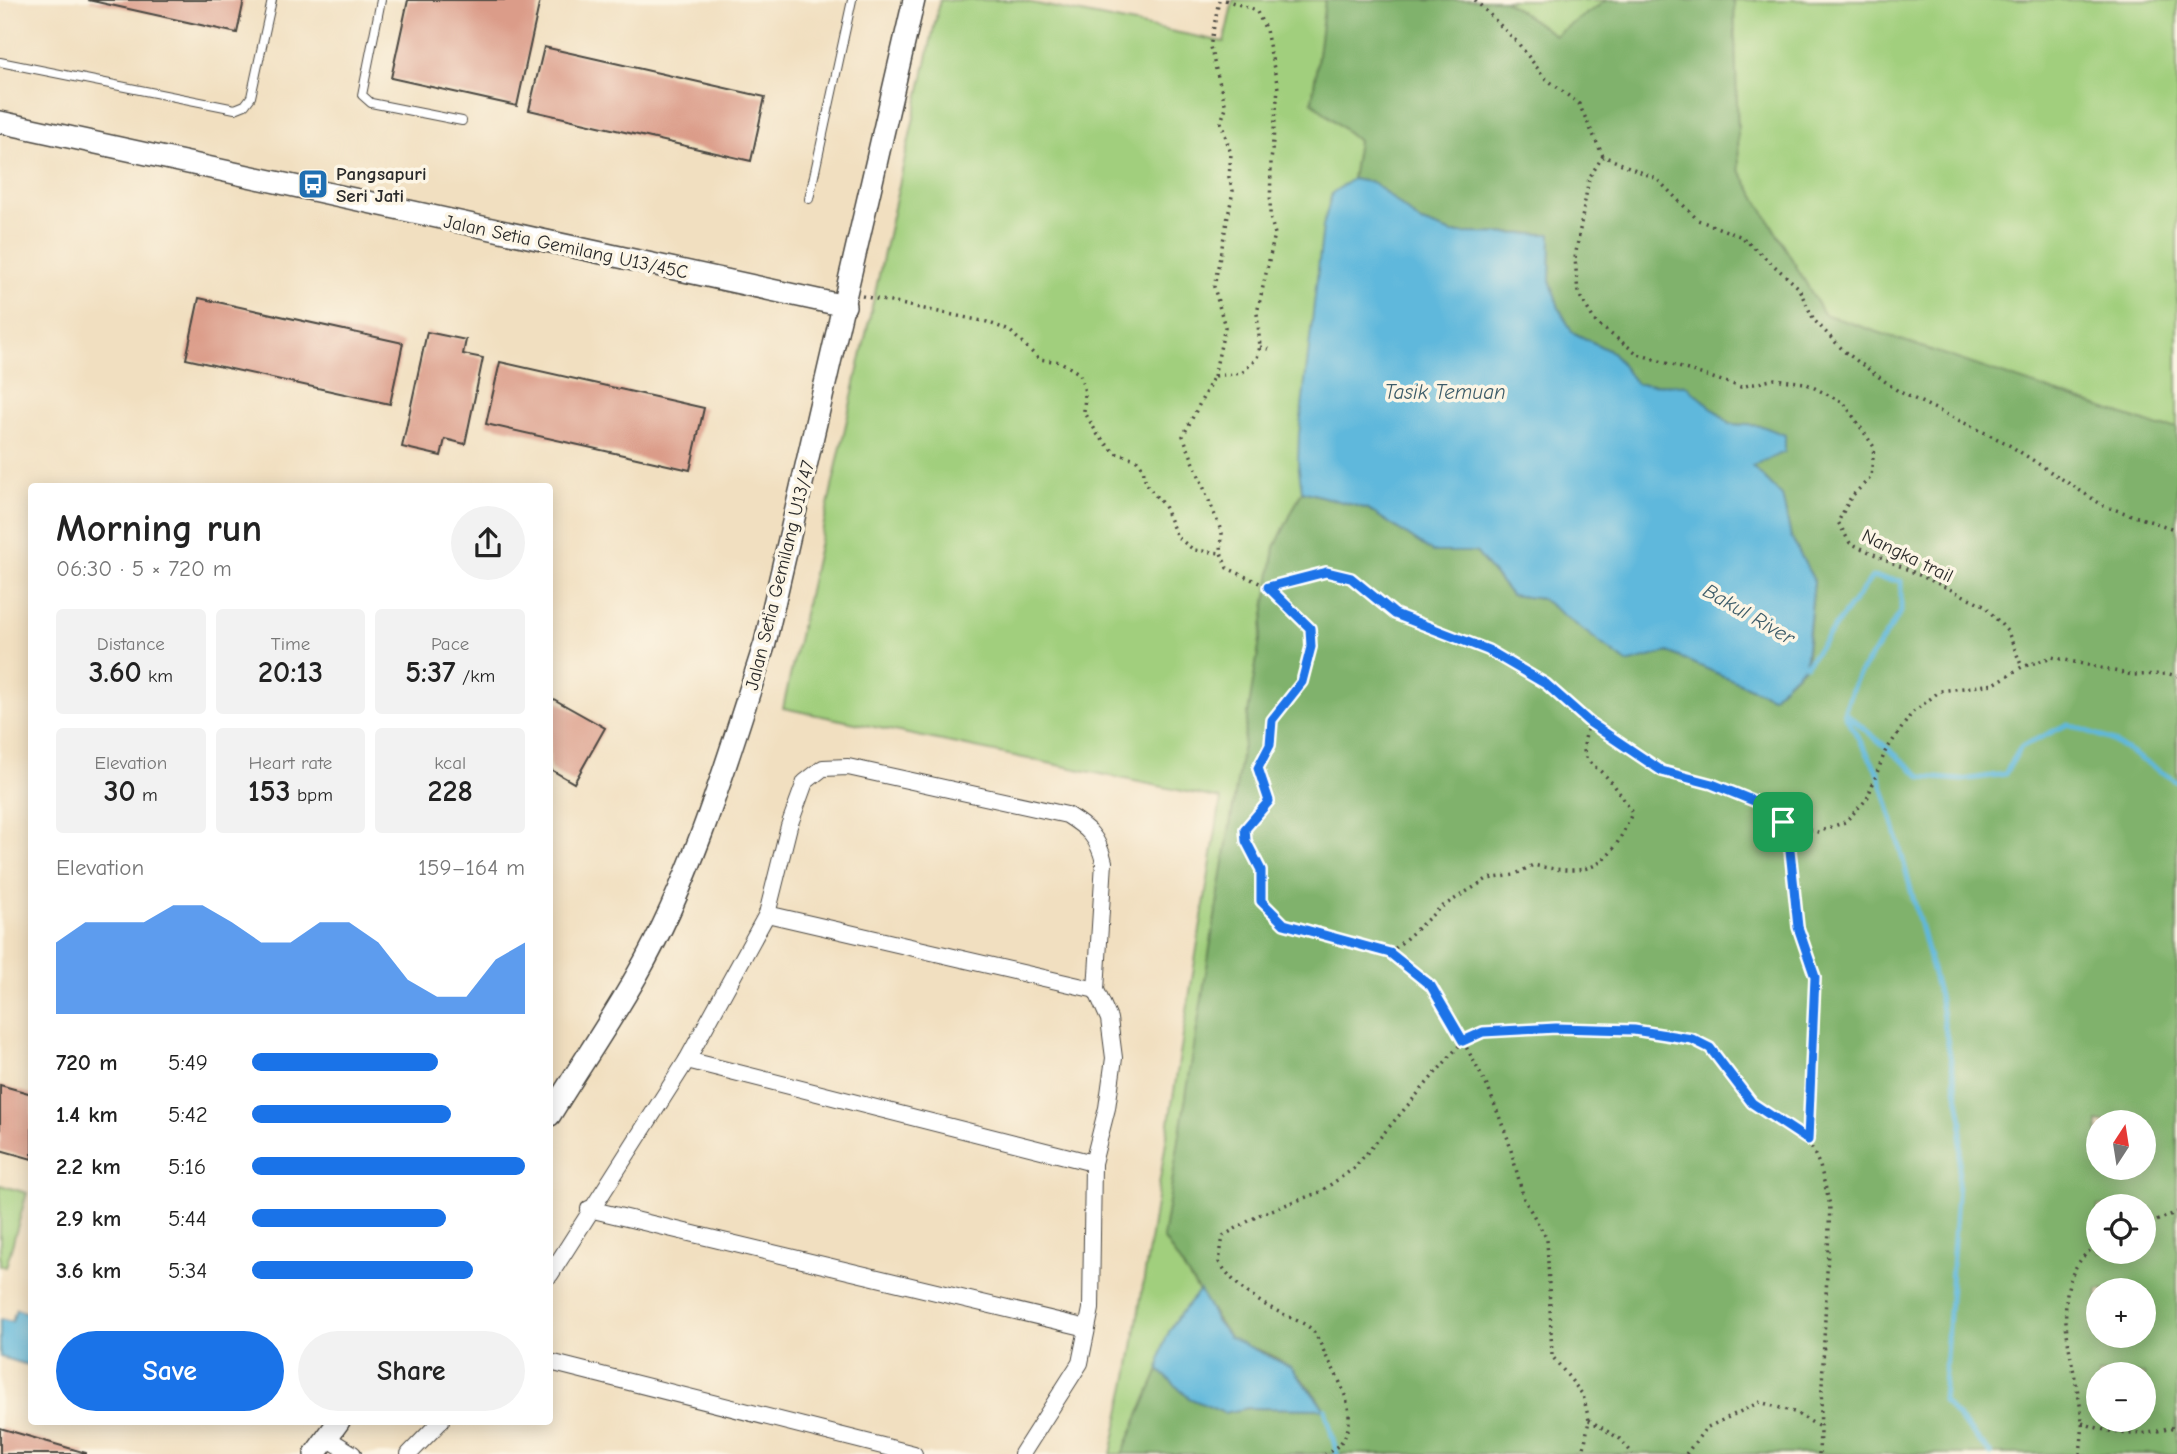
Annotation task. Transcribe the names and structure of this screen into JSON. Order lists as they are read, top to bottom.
{
  "streets": {
    "street": ["Jalan Setia Gemilang U13/45C", "Jalan Setia Gemilang U13/47"],
    "path": ["Nangka trail"]
  },
  "crossings": [
    ["Jalan Setia Gemilang U13/45C", "Jalan Setia Gemilang U13/47"]
  ],
  "water": ["Tasik Temuan", "Bakul River"],
  "places": {
    "bus stop": ["Pangsapuri Seri Jati"]
  },
  "north": "top",
  "page": {
    "heading": ["Morning run", "06:30 · 5 × 720 m"],
    "stats": [
      ["Distance", "3.60 km"],
      ["Time", "20:13"],
      ["Pace", "5:37 /km"],
      ["Elevation", "30 m"],
      ["Heart rate", "153 bpm"],
      ["kcal", "228"]
    ],
    "chart": ["Elevation", "159–164 m"],
    "list": [
      {
        "name": "720 m",
        "note": "5:49"
      },
      {
        "name": "1.4 km",
        "note": "5:42"
      },
      {
        "name": "2.2 km",
        "note": "5:16"
      },
      {
        "name": "2.9 km",
        "note": "5:44"
      },
      {
        "name": "3.6 km",
        "note": "5:34"
      }
    ],
    "map_buttons": ["+", "−"],
    "buttons": ["Save", "Share"]
  }
}
